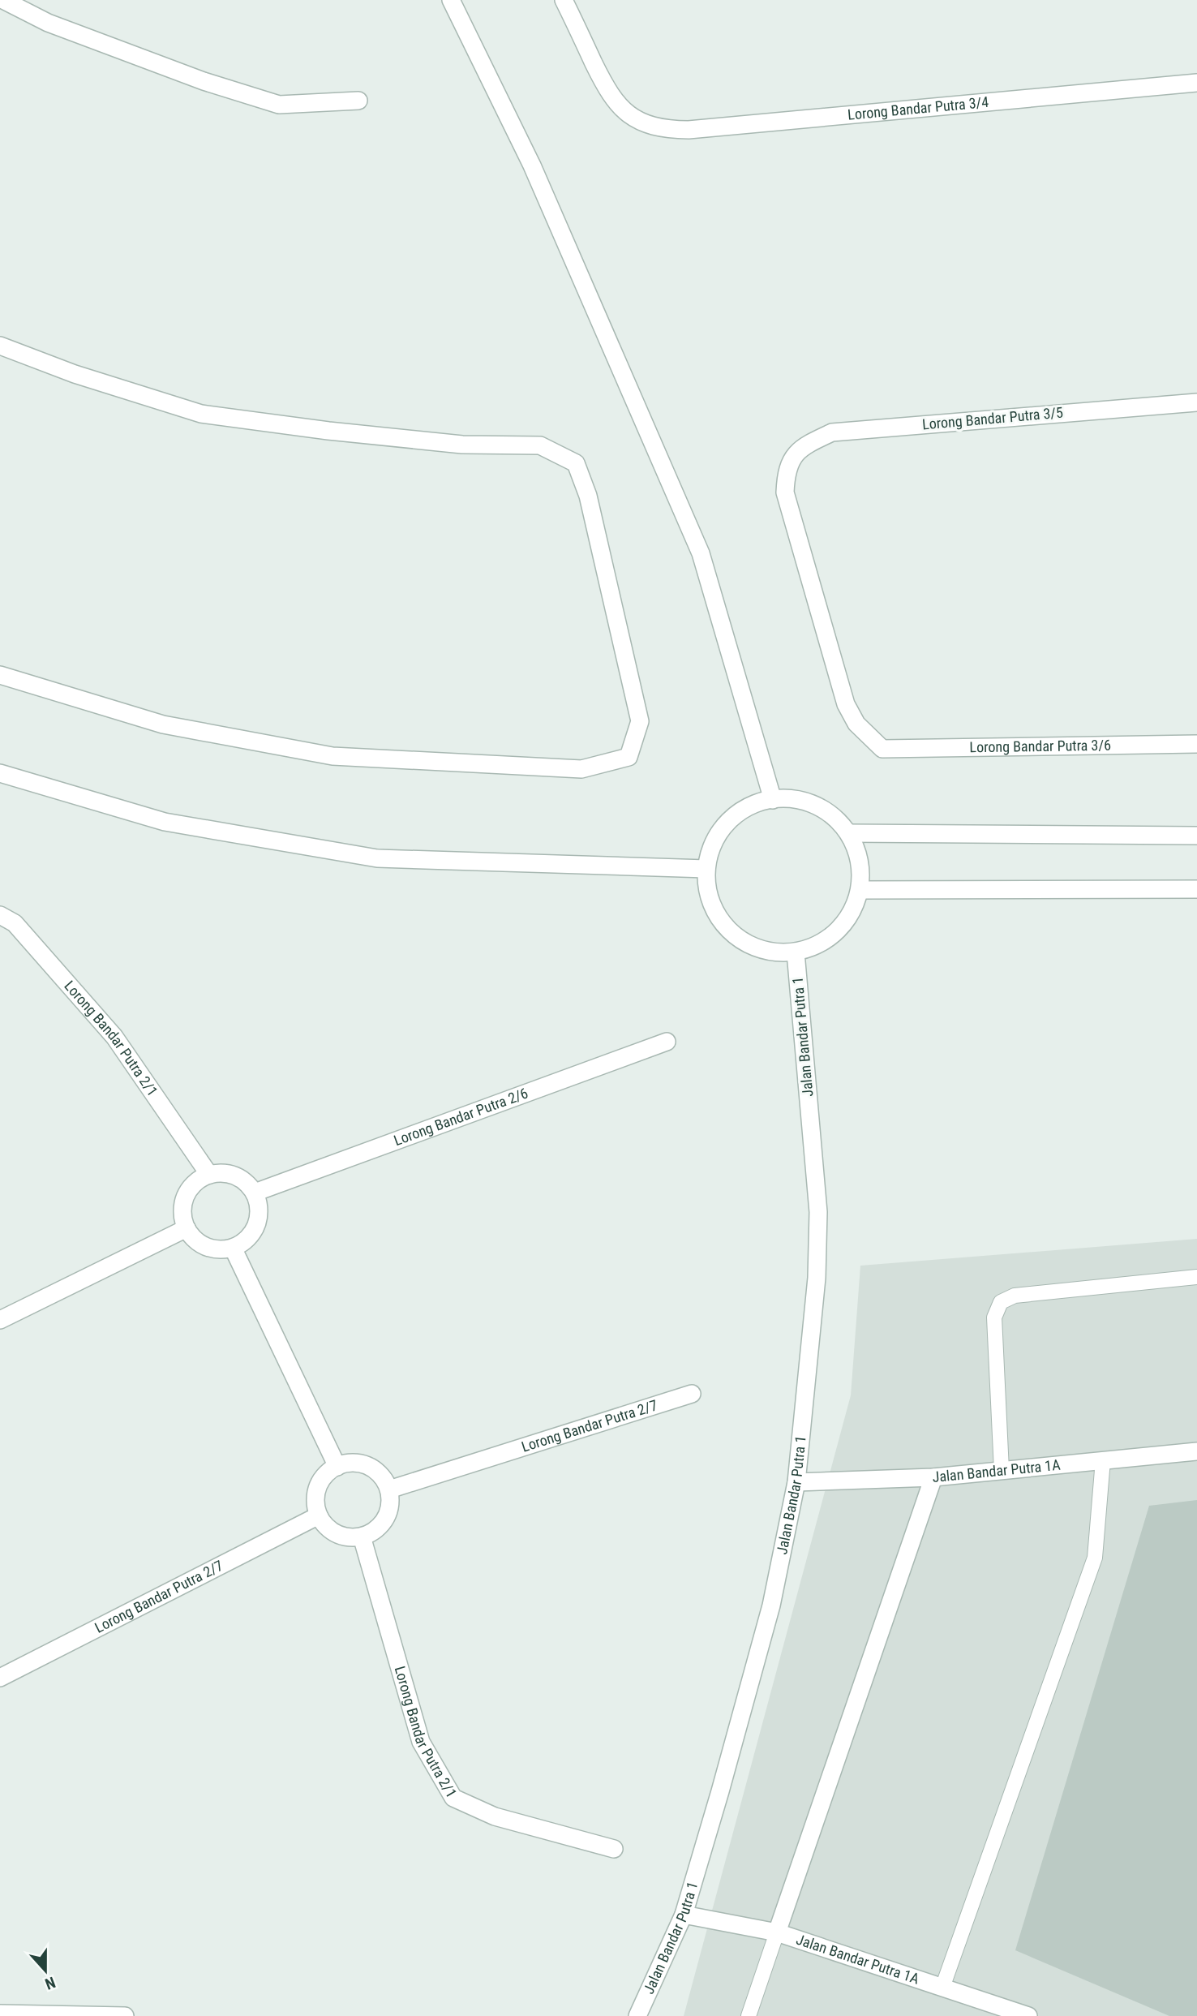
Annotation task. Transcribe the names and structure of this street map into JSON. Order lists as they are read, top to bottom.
{
  "streets": {
    "street": [
      "Lorong Bandar Putra 3/4",
      "Lorong Bandar Putra 3/5",
      "Lorong Bandar Putra 3/6",
      "Jalan Bandar Putra 1",
      "Lorong Bandar Putra 2/1",
      "Lorong Bandar Putra 2/6",
      "Lorong Bandar Putra 2/7",
      "Jalan Bandar Putra 1A"
    ]
  },
  "crossings": [
    ["Lorong Bandar Putra 3/5", "Lorong Bandar Putra 3/6"],
    ["Jalan Bandar Putra 1", "Jalan Bandar Putra 1A"],
    ["Lorong Bandar Putra 2/1", "Lorong Bandar Putra 2/6"],
    ["Lorong Bandar Putra 2/1", "Lorong Bandar Putra 2/7"]
  ],
  "north": "bottom"
}
